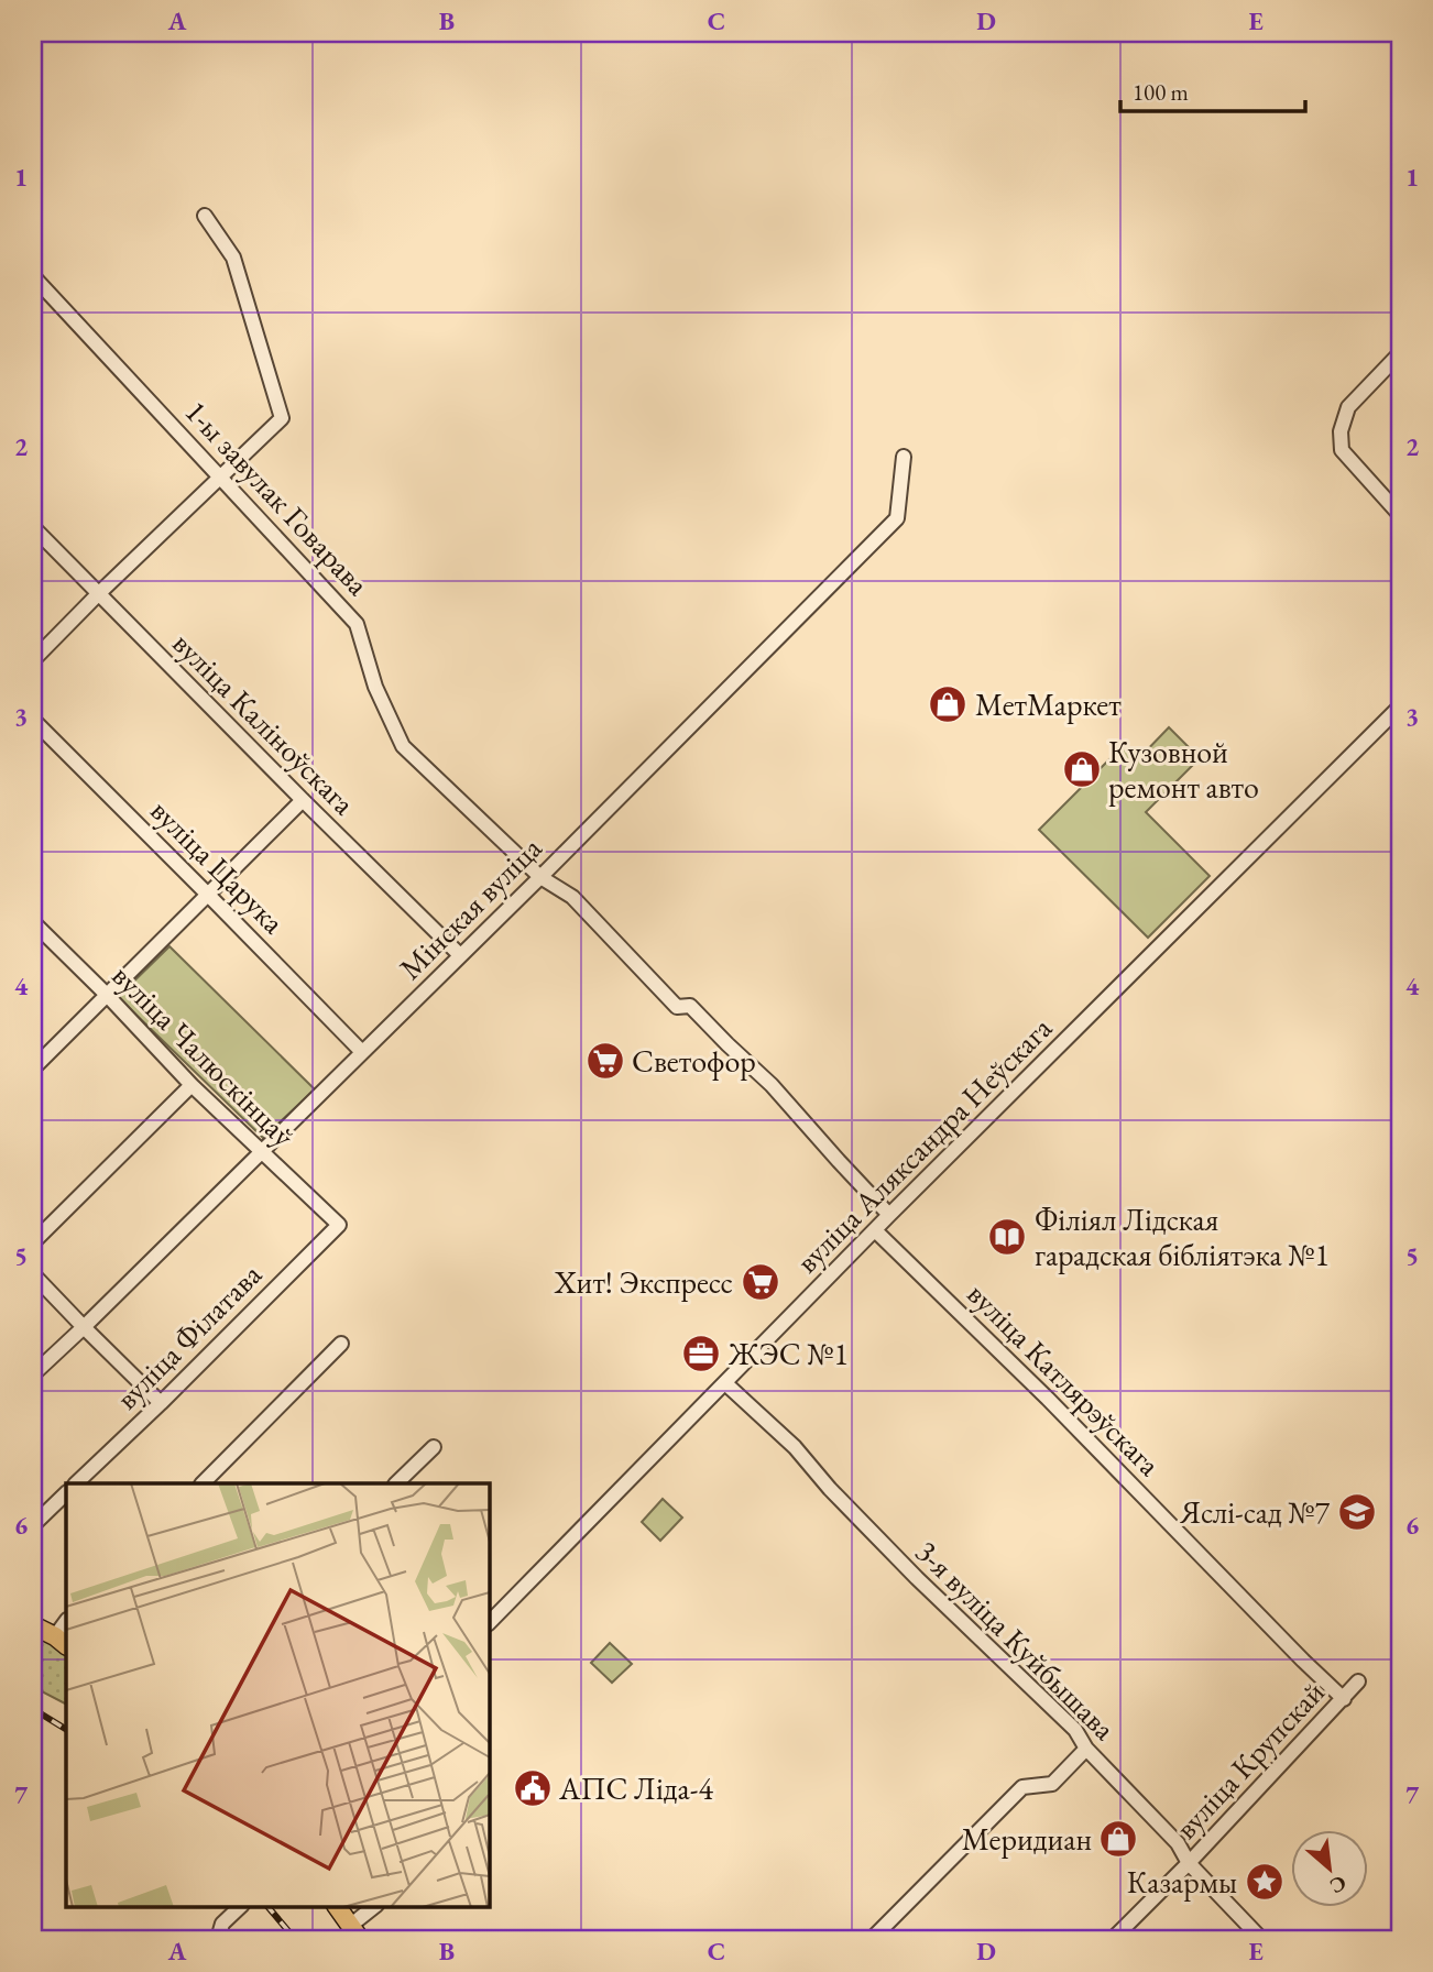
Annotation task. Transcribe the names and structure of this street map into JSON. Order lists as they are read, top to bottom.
{
  "streets": {
    "street": [
      "1-ы завулак Говарава",
      "вуліца Каліноўскага",
      "вуліца Царука",
      "Мінская вуліца",
      "вуліца Чалюскінцаў",
      "вуліца Аляксандра Неўскага",
      "вуліца Філатава",
      "вуліца Катлярэўскага",
      "3-я вуліца Куйбышава",
      "вуліца Крупскай"
    ]
  },
  "crossings": [
    ["1-ы завулак Говарава", "Мінская вуліца"],
    ["1-ы завулак Говарава", "вуліца Аляксандра Неўскага"],
    ["вуліца Каліноўскага", "Мінская вуліца"],
    ["вуліца Царука", "Мінская вуліца"],
    ["Мінская вуліца", "вуліца Чалюскінцаў"],
    ["вуліца Чалюскінцаў", "вуліца Філатава"],
    ["вуліца Аляксандра Неўскага", "вуліца Катлярэўскага"],
    ["вуліца Аляксандра Неўскага", "3-я вуліца Куйбышава"],
    ["вуліца Катлярэўскага", "вуліца Крупскай"],
    ["3-я вуліца Куйбышава", "вуліца Крупскай"]
  ],
  "places": {
    "shop": ["МетМаркет", "Кузовной ремонт авто", "Меридиан"],
    "supermarket": ["Светофор", "Хит! Экспресс"],
    "library": ["Філіял Лідская гарадская бібліятэка №1"],
    "office": ["ЖЭС №1"],
    "school or university": ["Яслі-сад №7"],
    "public building": ["АПС Ліда-4"],
    "place": ["Казармы"]
  },
  "scale_bar": "100 m",
  "north": "bottom right",
  "grid": {
    "columns": [
      "A",
      "B",
      "C",
      "D",
      "E"
    ],
    "rows": [
      "1",
      "2",
      "3",
      "4",
      "5",
      "6",
      "7"
    ]
  }
}
